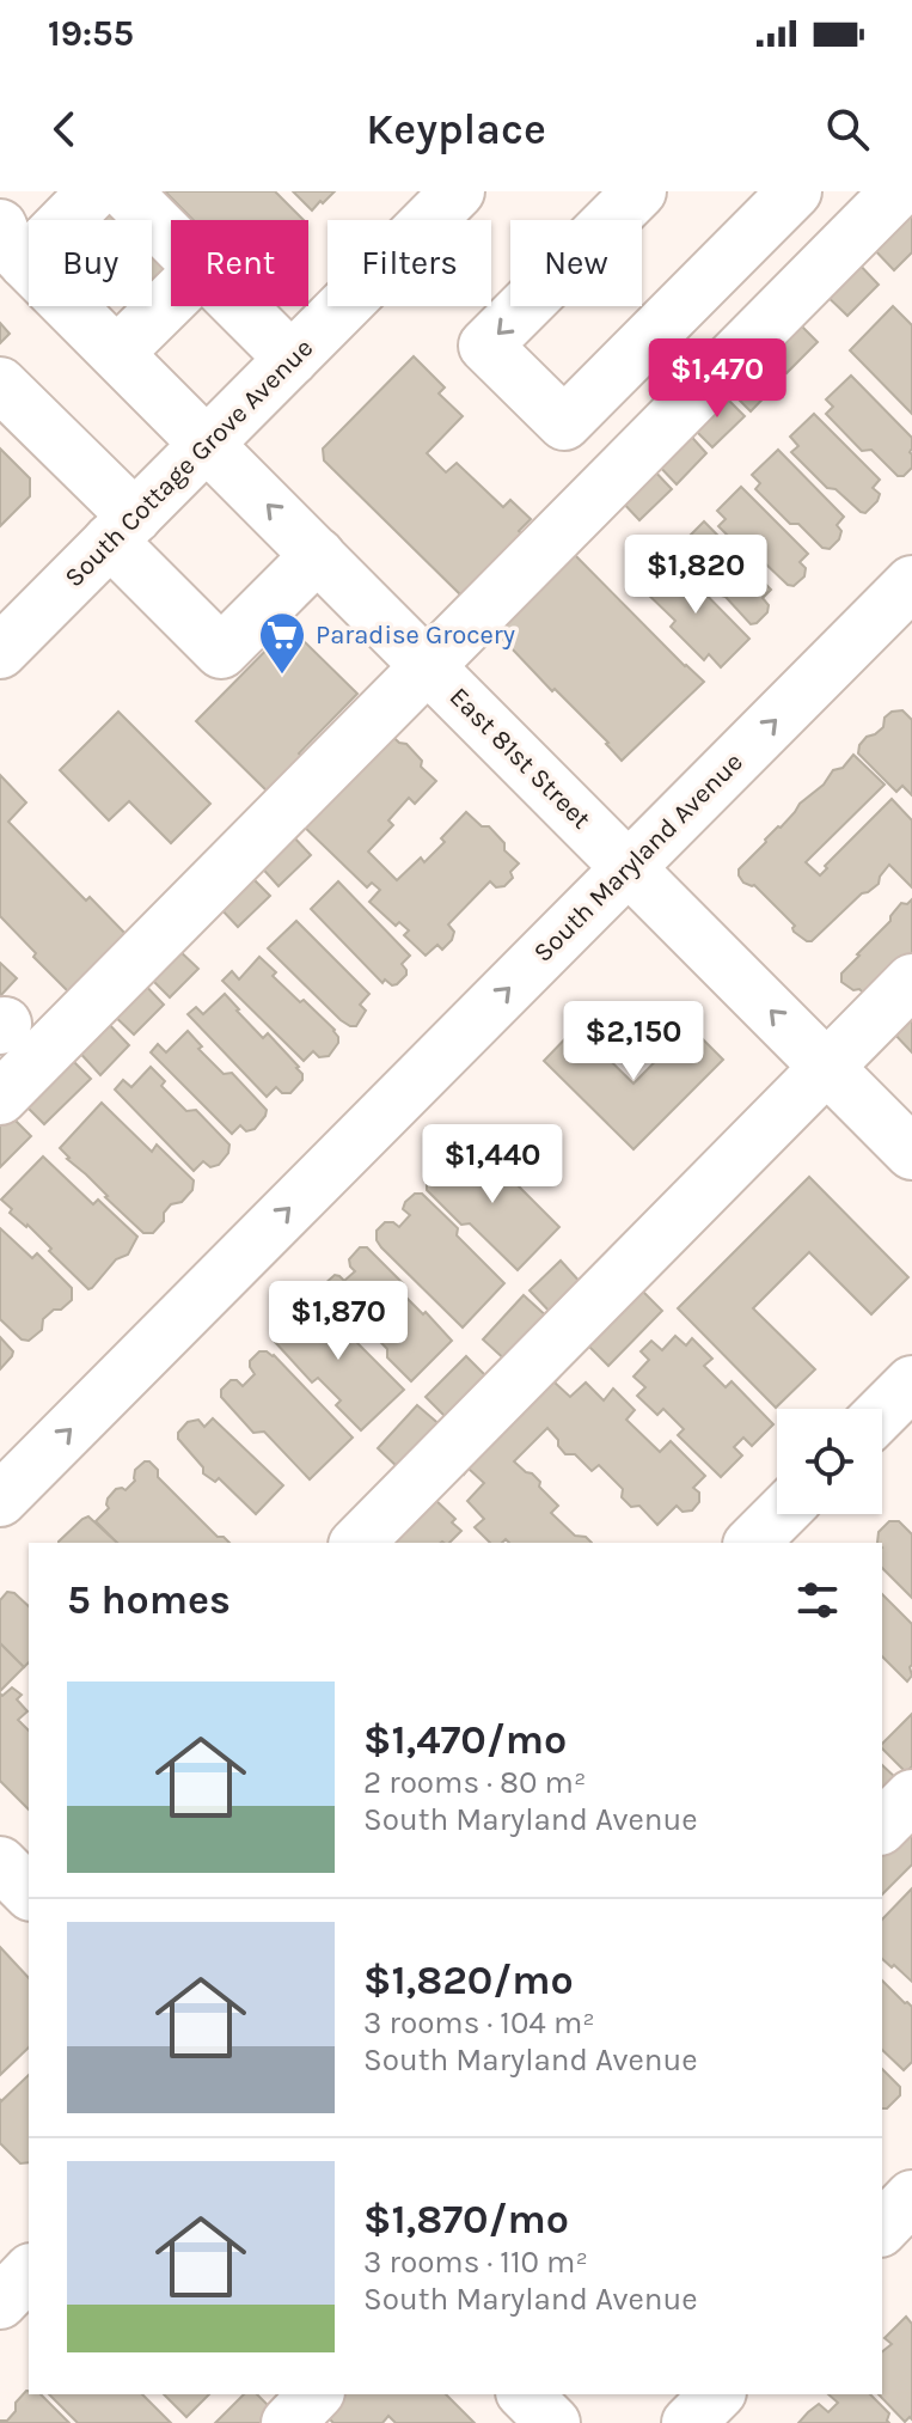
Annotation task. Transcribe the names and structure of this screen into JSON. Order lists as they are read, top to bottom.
{
  "streets": {
    "street": ["South Cottage Grove Avenue", "East 81st Street", "South Maryland Avenue"]
  },
  "crossings": [
    ["South Cottage Grove Avenue", "East 81st Street"],
    ["East 81st Street", "South Maryland Avenue"]
  ],
  "places": {
    "supermarket": ["Paradise Grocery"]
  },
  "page": {
    "status": "19:55",
    "header": "Keyplace",
    "chip": [
      "Buy",
      "Rent",
      "Filters",
      "New"
    ],
    "price": [
      "$1,470",
      "$1,820",
      "$2,150",
      "$1,440",
      "$1,870"
    ],
    "heading": "5 homes",
    "list": [
      {
        "name": "$1,470/mo",
        "note": "2 rooms · 80 m² · South Maryland Avenue"
      },
      {
        "name": "$1,820/mo",
        "note": "3 rooms · 104 m² · South Maryland Avenue"
      },
      {
        "name": "$1,870/mo",
        "note": "3 rooms · 110 m² · South Maryland Avenue"
      }
    ]
  }
}
